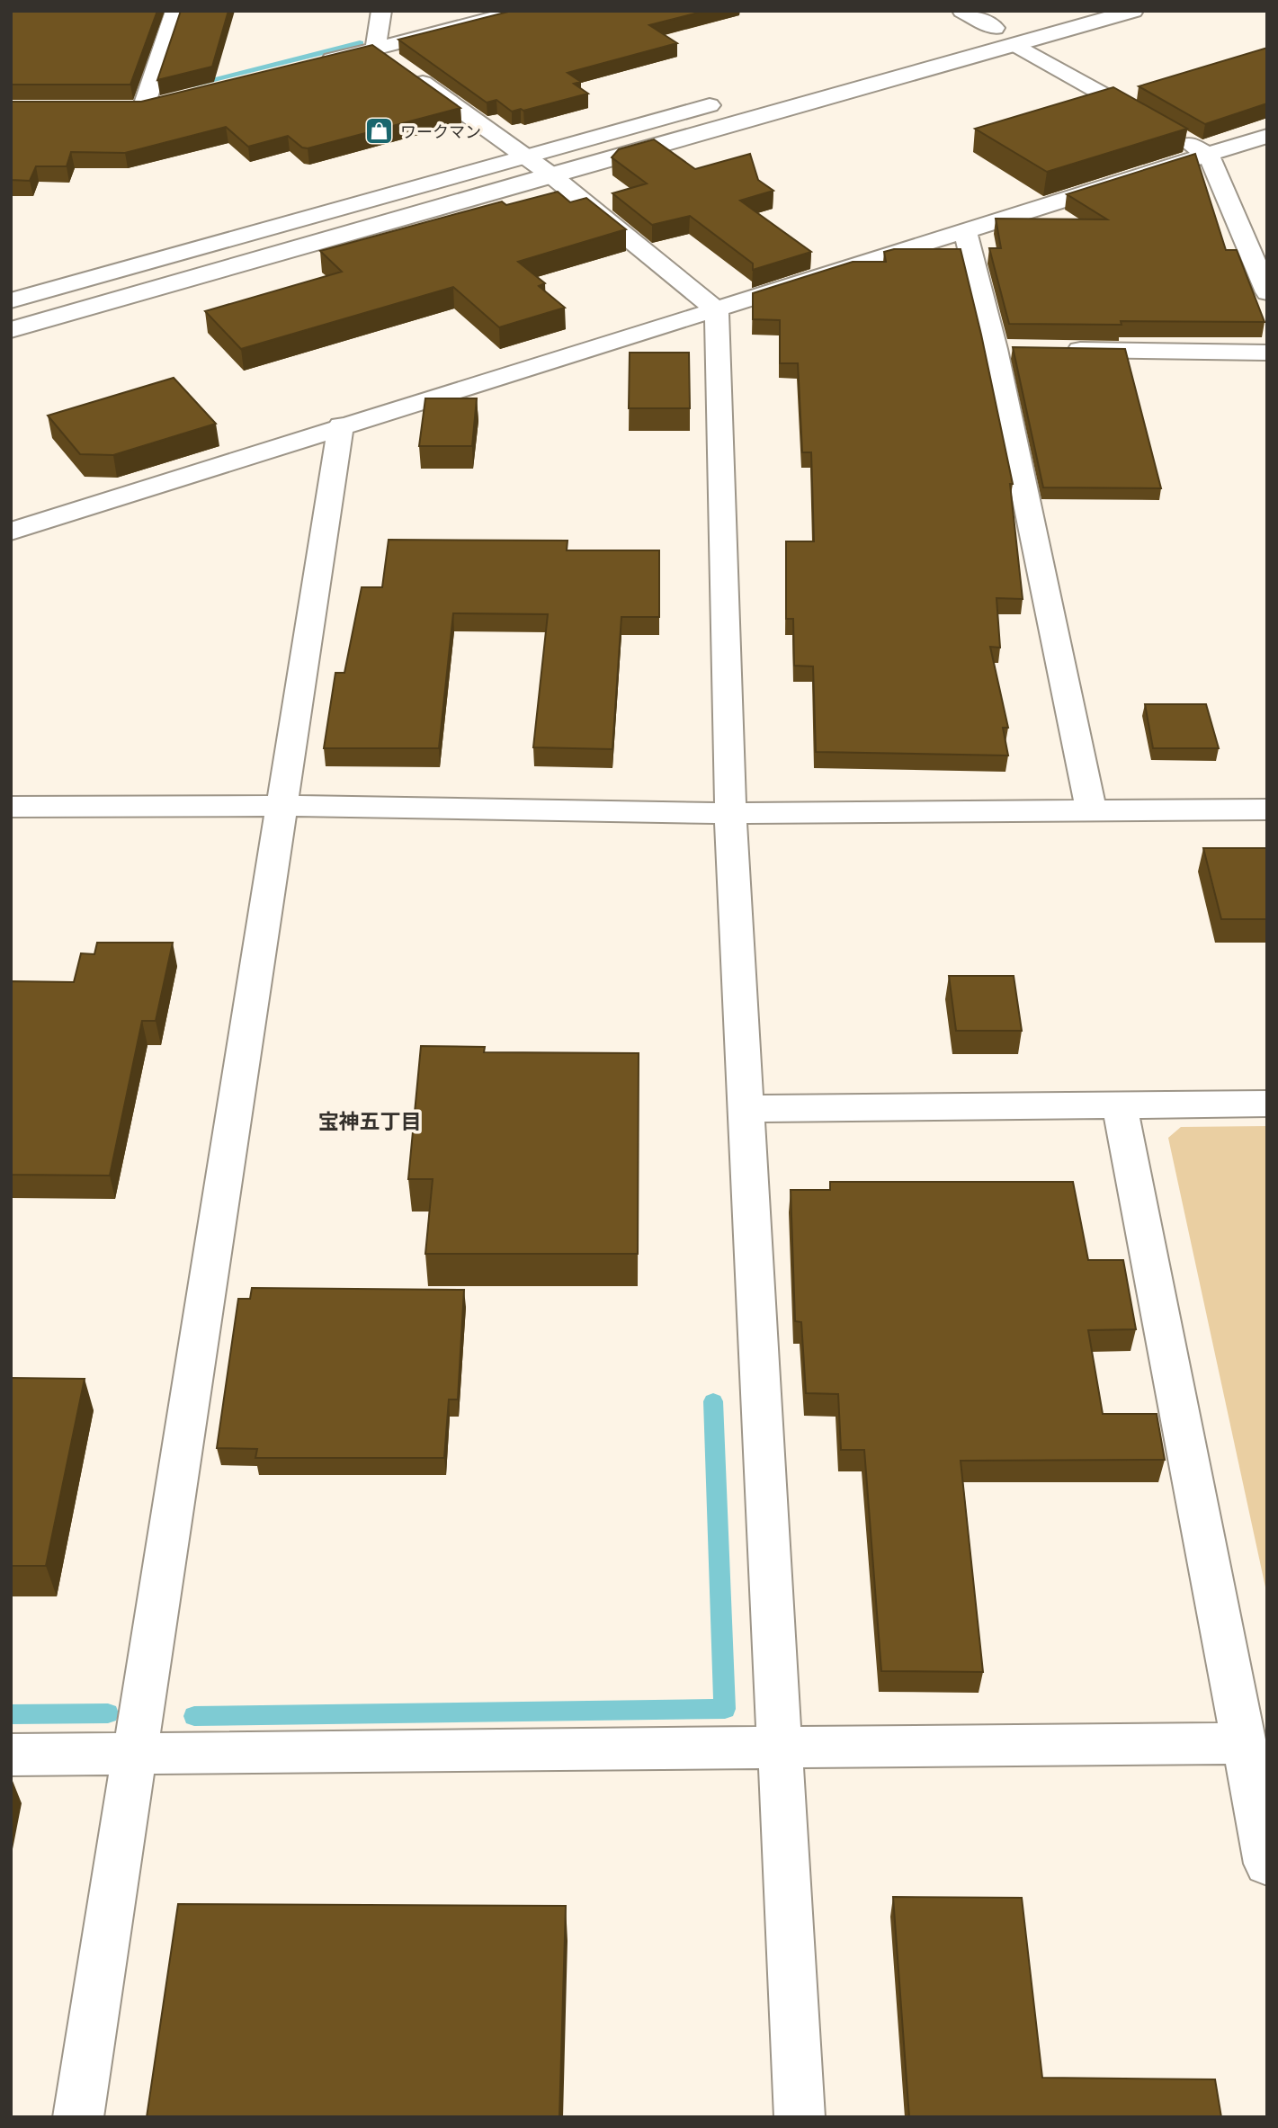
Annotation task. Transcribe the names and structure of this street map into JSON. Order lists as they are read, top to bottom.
{
  "districts": ["宝神五丁目"],
  "places": {
    "shop": ["ワークマン"]
  }
}
